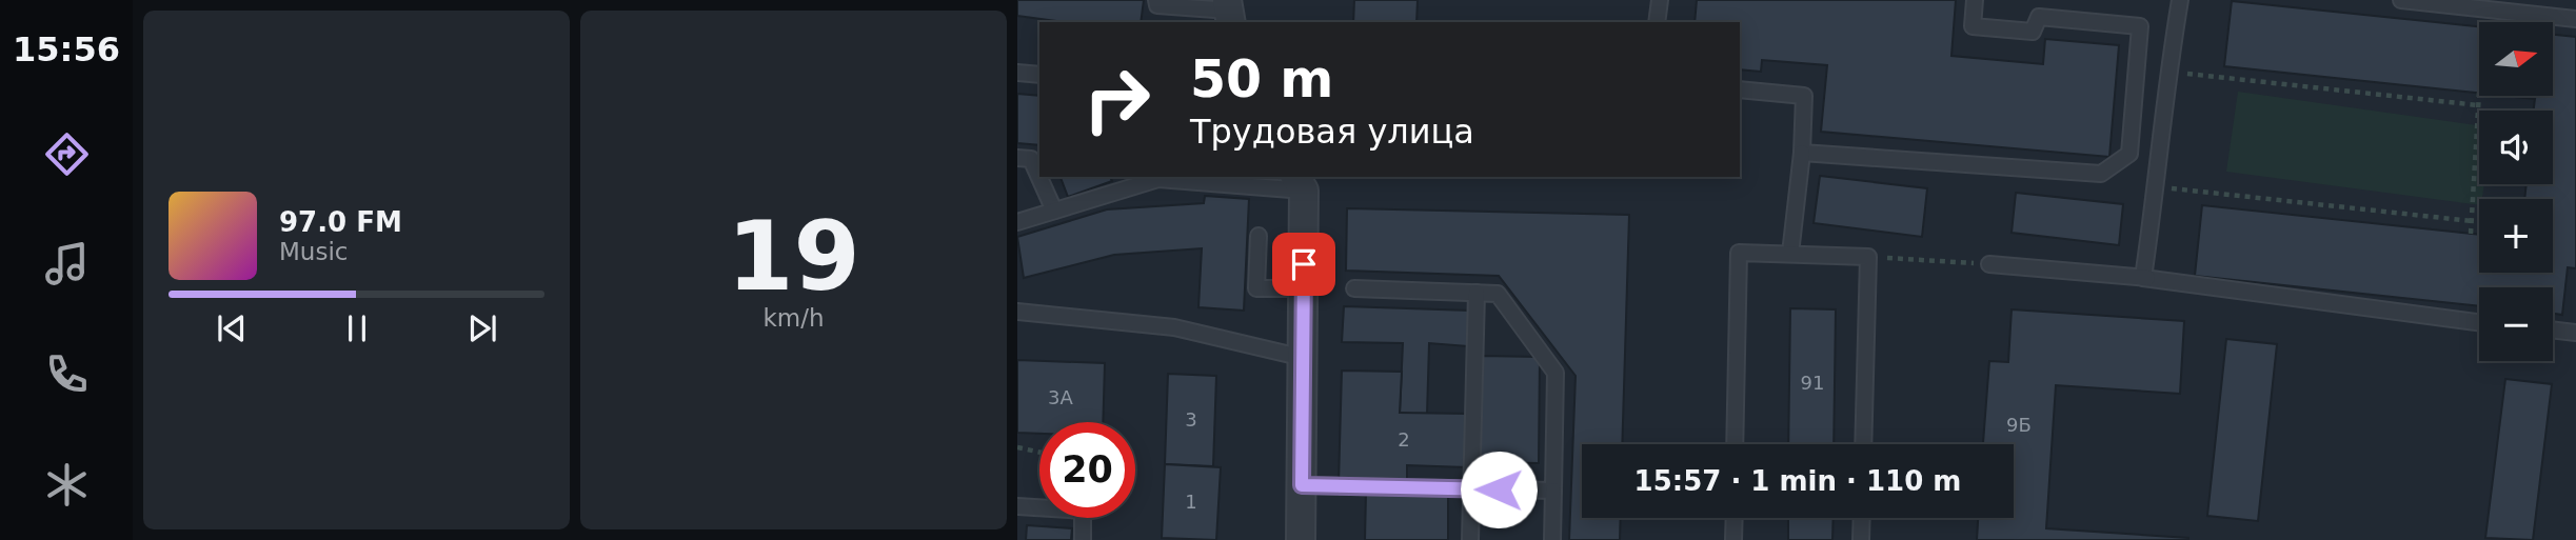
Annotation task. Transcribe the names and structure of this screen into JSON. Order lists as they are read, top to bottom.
{
  "house_numbers": [
    "91",
    "3А",
    "3",
    "9Б",
    "2",
    "1"
  ],
  "north": "right",
  "page": {
    "tabs": "15:56",
    "tile": ["19", "km/h"],
    "map_buttons": ["+", "−"],
    "turn": ["50 m", "Трудовая улица"],
    "song": ["97.0 FM", "Music"],
    "limit": "20",
    "trip": "15:57 · 1 min · 110 m"
  }
}
